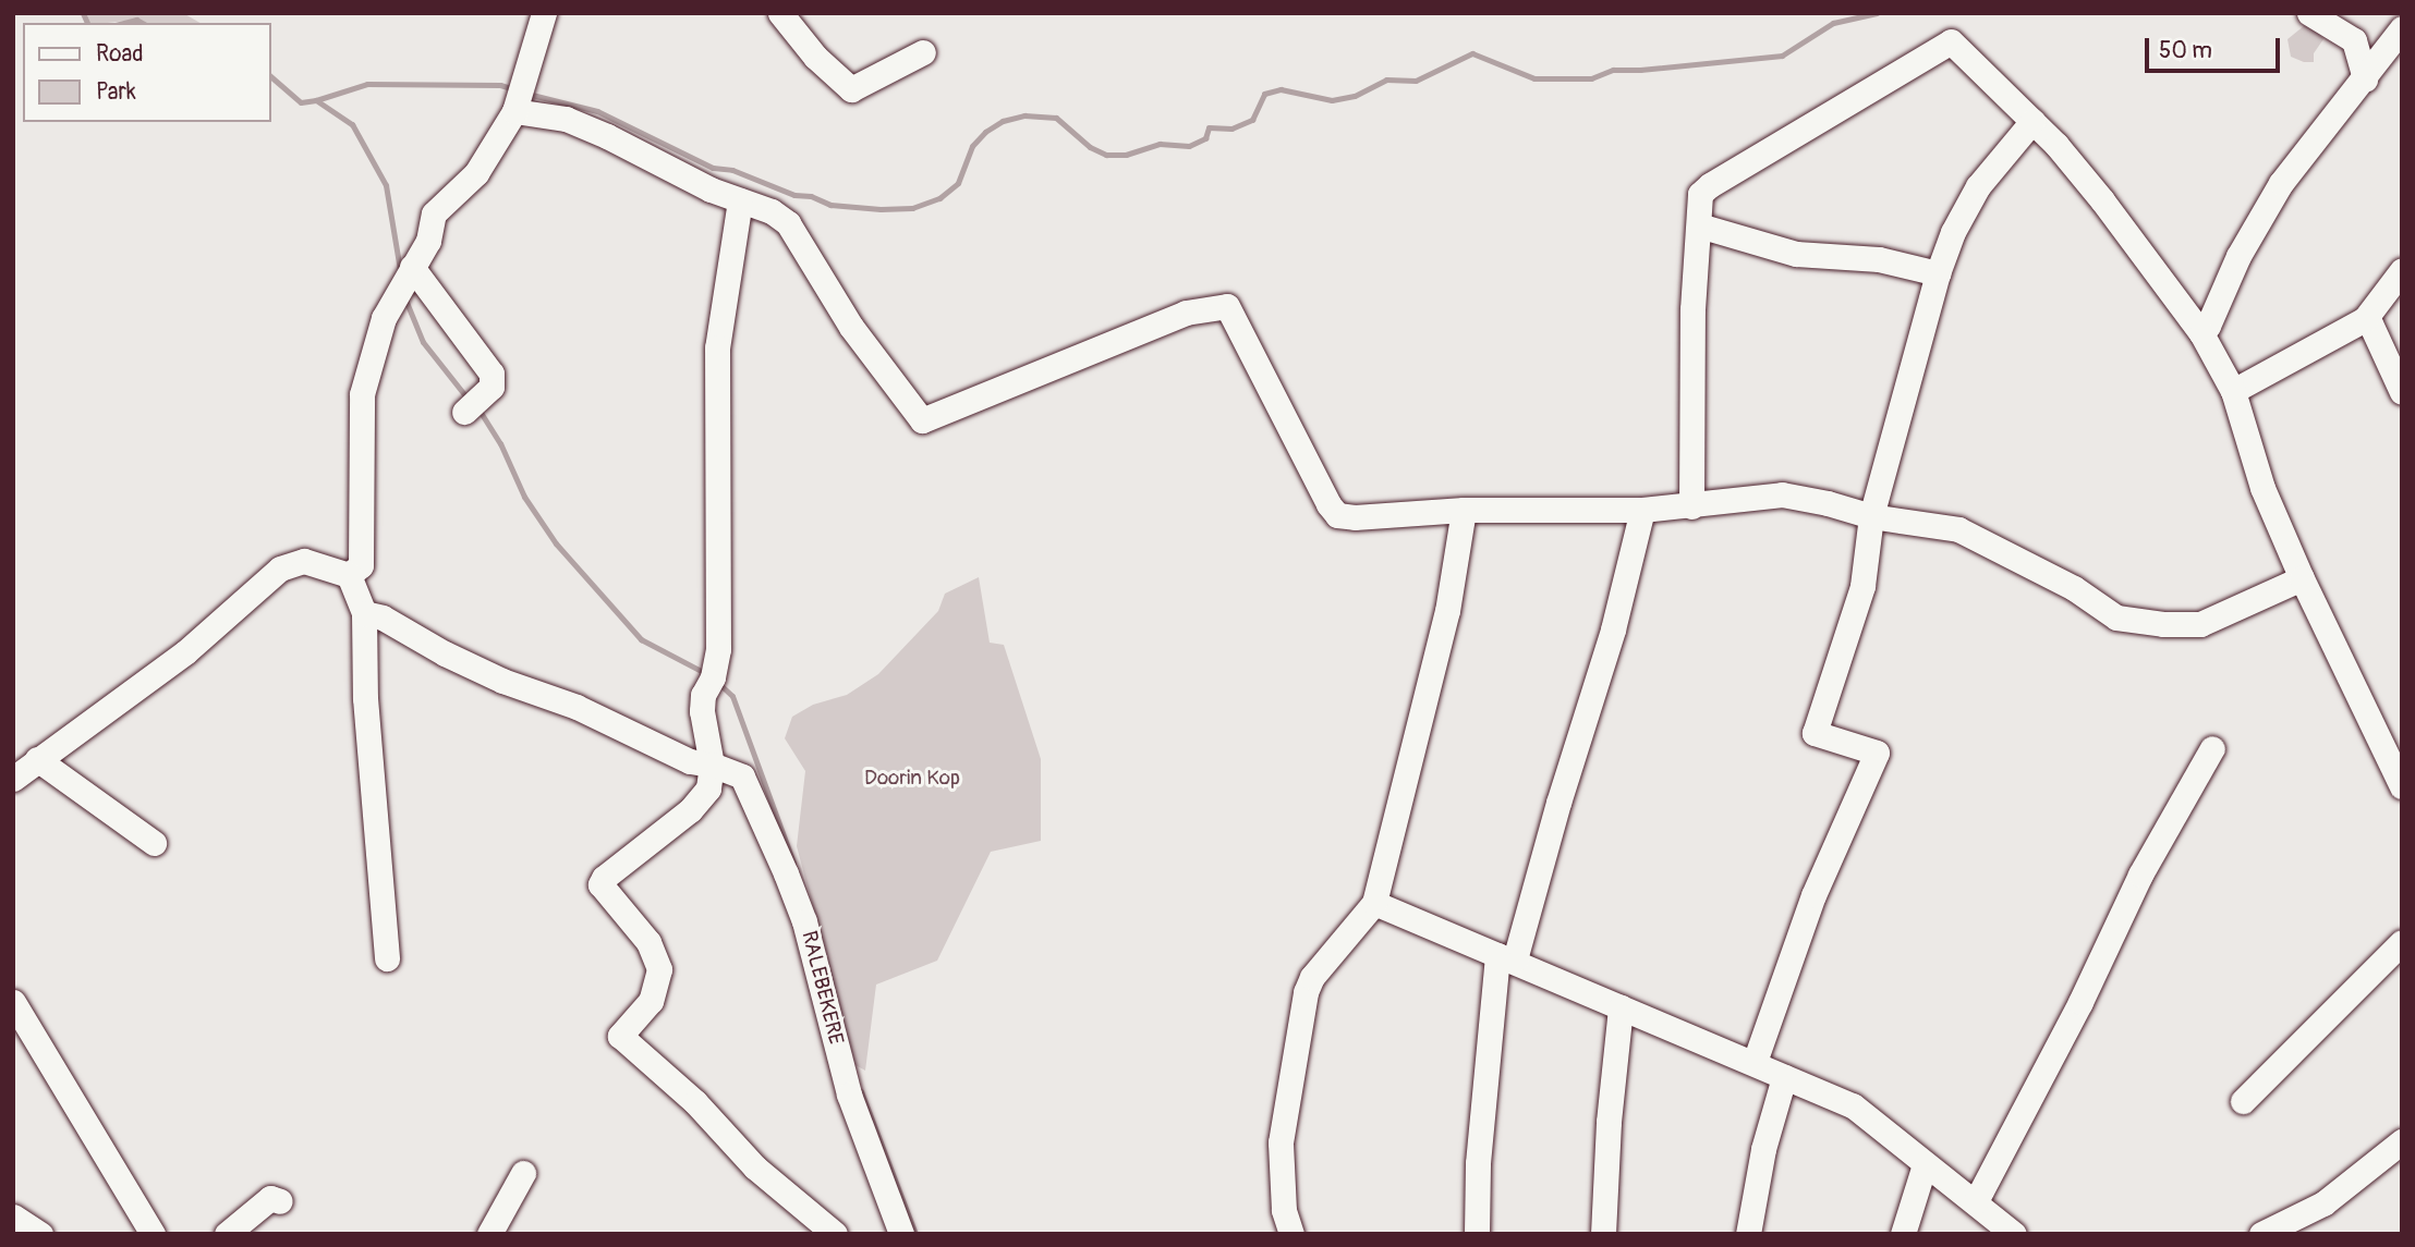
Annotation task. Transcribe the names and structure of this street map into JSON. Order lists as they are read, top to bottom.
{
  "streets": {
    "street": ["RALEBEKERE"]
  },
  "parks": ["Doorin Kop"],
  "legend": ["Road", "Park"],
  "scale_bar": "50 m"
}
